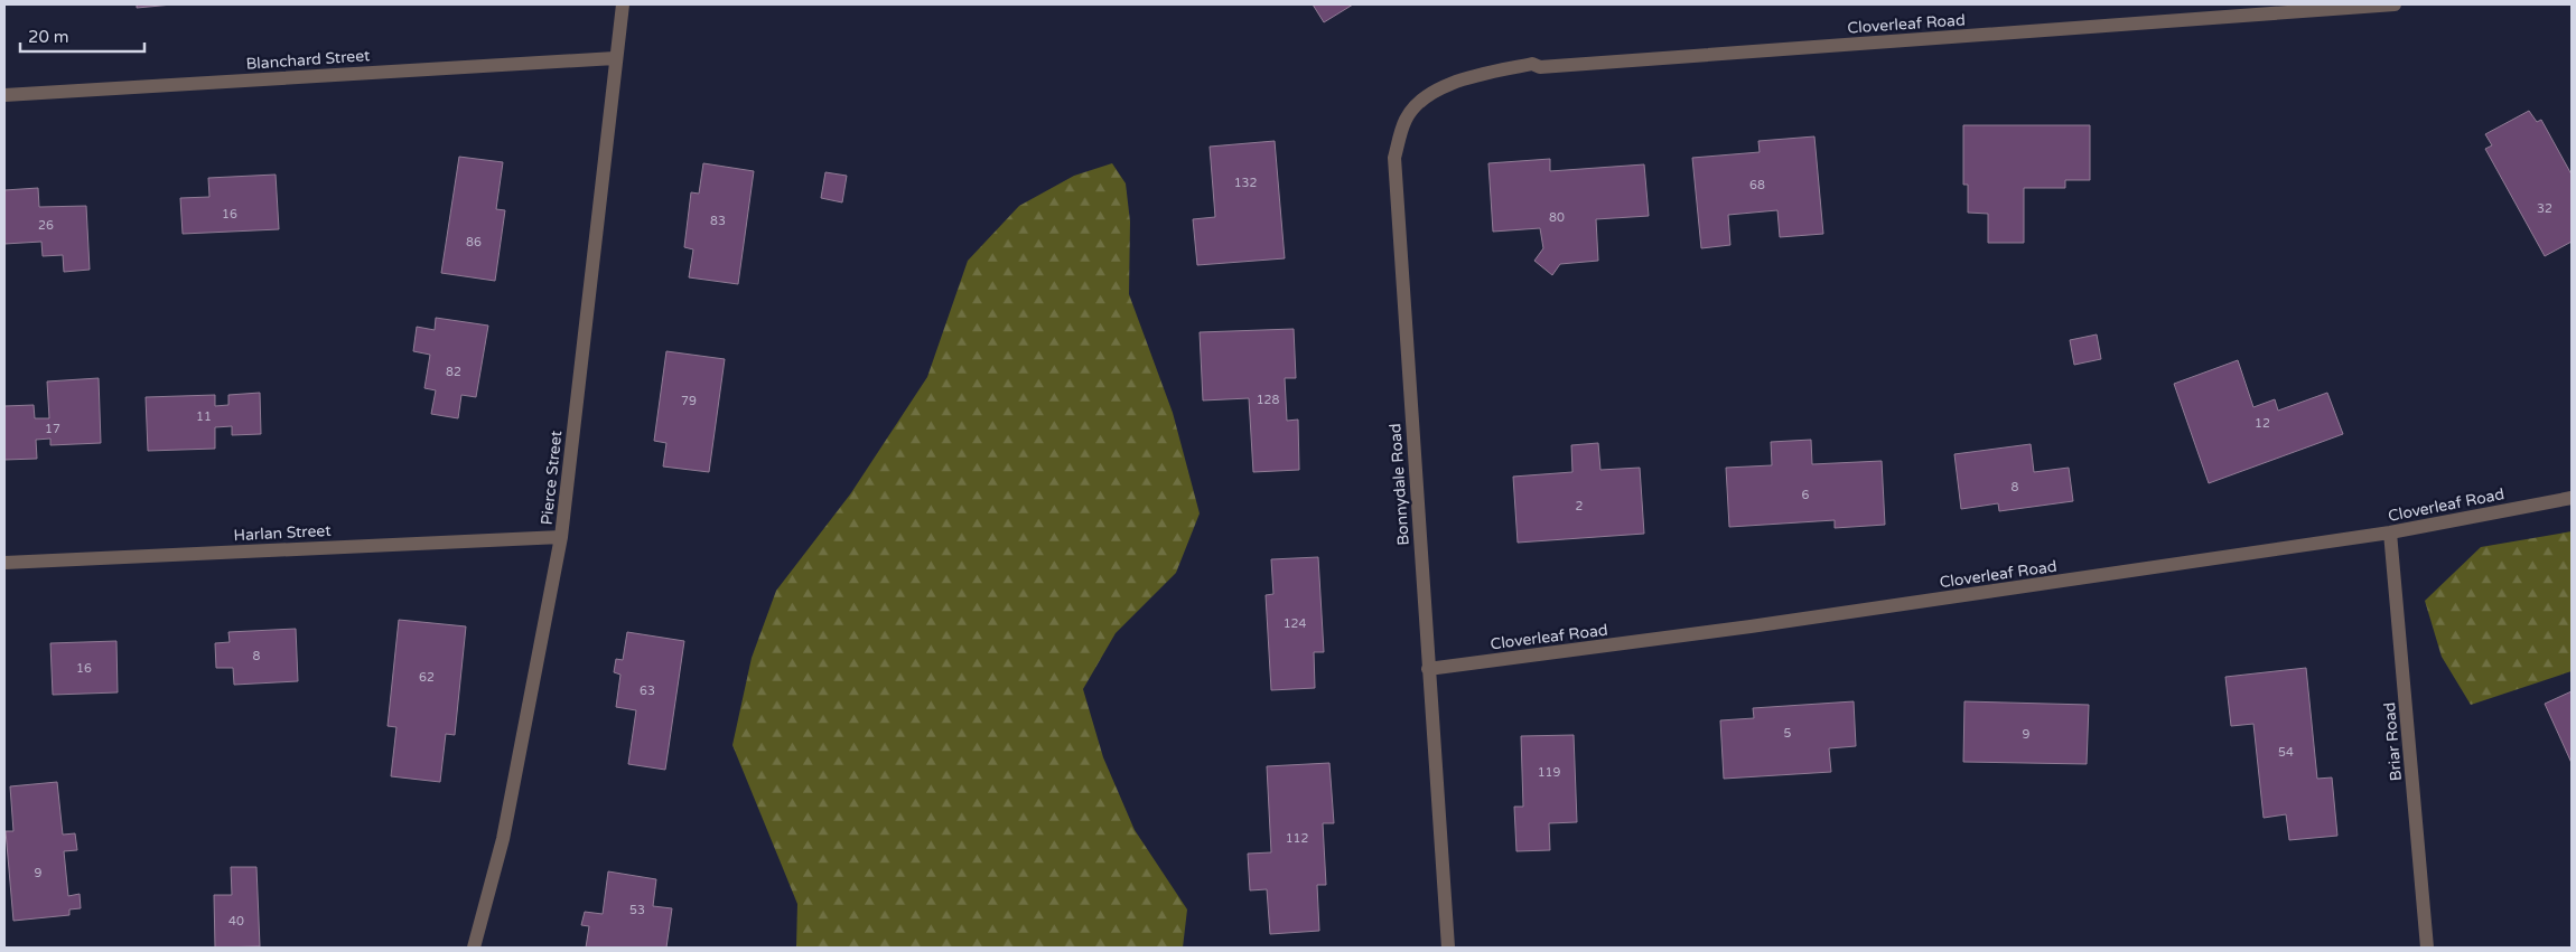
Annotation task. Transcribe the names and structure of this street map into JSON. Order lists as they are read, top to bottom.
{
  "streets": {
    "street": [
      "Cloverleaf Road",
      "Blanchard Street",
      "Pierce Street",
      "Bonnydale Road",
      "Harlan Street",
      "Briar Road"
    ]
  },
  "crossings": [
    ["Cloverleaf Road", "Bonnydale Road"],
    ["Cloverleaf Road", "Briar Road"],
    ["Blanchard Street", "Pierce Street"],
    ["Pierce Street", "Harlan Street"]
  ],
  "house_numbers": [
    "132",
    "68",
    "32",
    "16",
    "80",
    "83",
    "26",
    "86",
    "82",
    "128",
    "79",
    "11",
    "12",
    "17",
    "8",
    "6",
    "2",
    "124",
    "8",
    "16",
    "62",
    "63",
    "5",
    "9",
    "54",
    "119",
    "112",
    "9",
    "53",
    "40"
  ],
  "scale_bar": "20 m"
}
